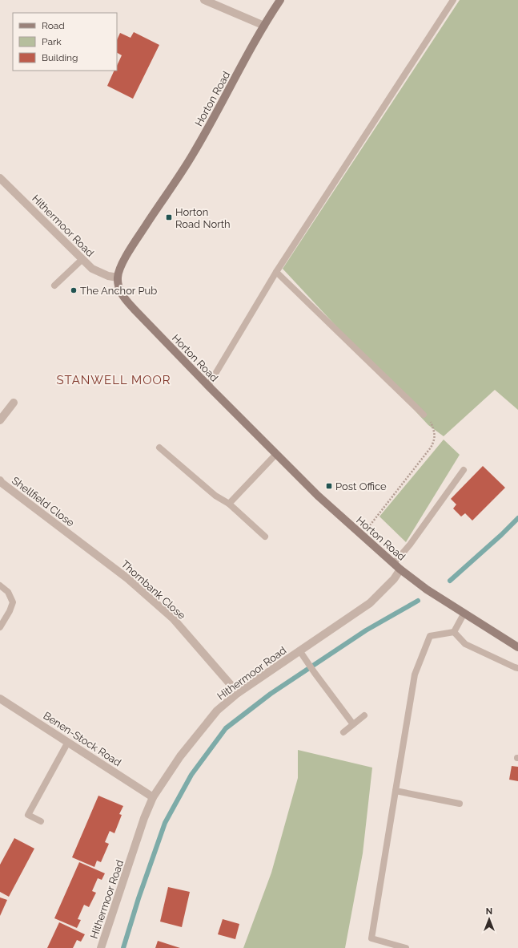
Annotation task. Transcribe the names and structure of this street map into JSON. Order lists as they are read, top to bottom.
{
  "streets": {
    "street": [
      "Horton Road",
      "Hithermoor Road",
      "Shellfield Close",
      "Thornbank Close",
      "Benen-Stock Road"
    ]
  },
  "crossings": [
    ["Horton Road", "Hithermoor Road"],
    ["Hithermoor Road", "Thornbank Close"],
    ["Hithermoor Road", "Benen-Stock Road"],
    ["Shellfield Close", "Thornbank Close"]
  ],
  "districts": ["STANWELL MOOR"],
  "places": {
    "transit": ["Horton Road North", "Post Office"],
    "other": ["The Anchor Pub"]
  },
  "legend": ["Road", "Park", "Building"],
  "north": "top"
}
